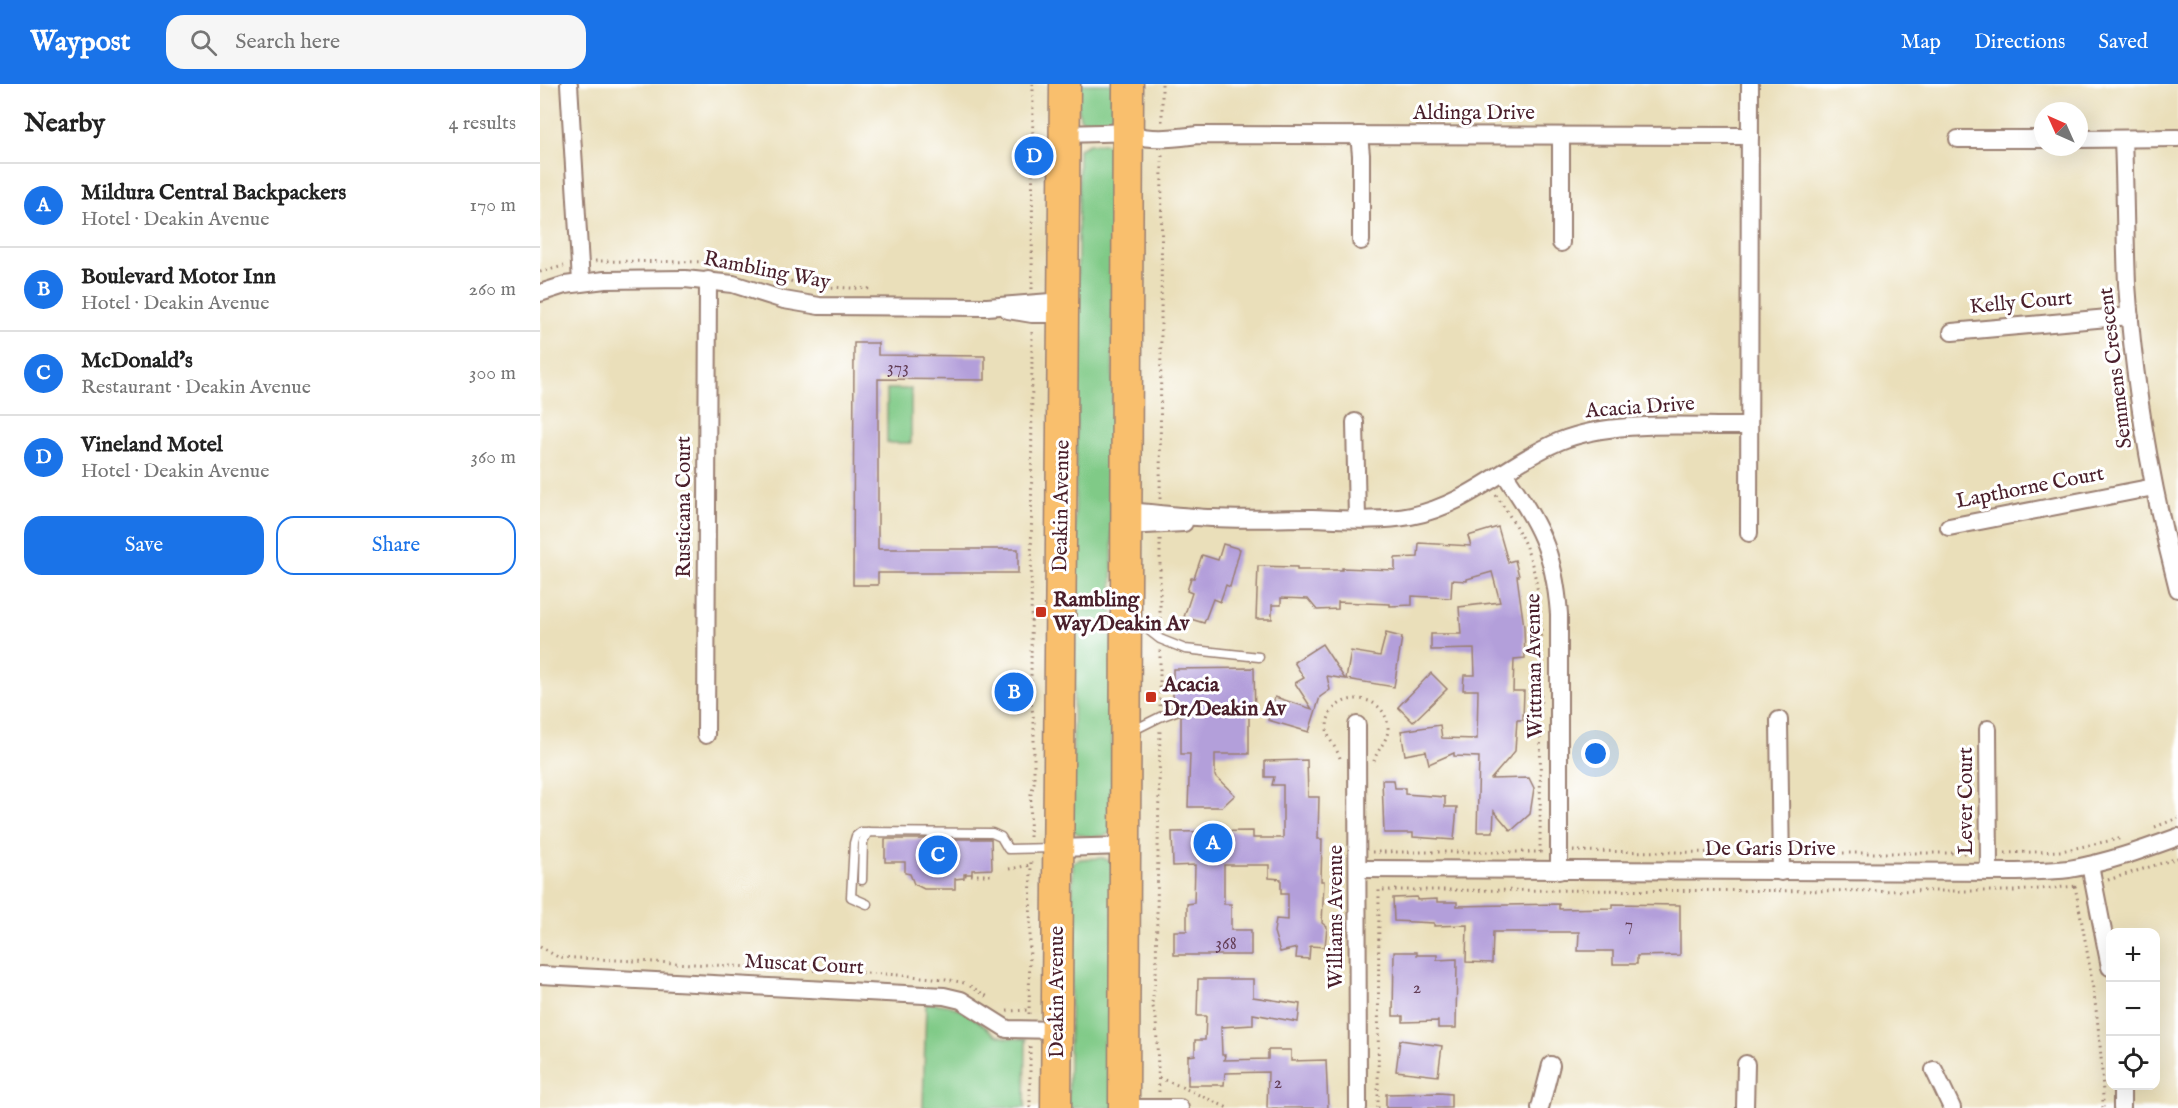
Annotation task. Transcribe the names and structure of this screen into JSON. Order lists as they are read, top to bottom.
{
  "streets": {
    "highway": ["Deakin Avenue"],
    "street": [
      "Aldinga Drive",
      "Rambling Way",
      "Kelly Court",
      "Semmens Crescent",
      "Acacia Drive",
      "Lapthorne Court",
      "Rusticana Court",
      "Wittman Avenue",
      "Lever Court",
      "De Garis Drive",
      "Williams Avenue",
      "Muscat Court"
    ]
  },
  "crossings": [
    ["Aldinga Drive", "Deakin Avenue"],
    ["Rambling Way", "Deakin Avenue"],
    ["Rambling Way", "Rusticana Court"],
    ["Kelly Court", "Semmens Crescent"],
    ["Semmens Crescent", "Lapthorne Court"],
    ["Acacia Drive", "Wittman Avenue"],
    ["Deakin Avenue", "Muscat Court"],
    ["Wittman Avenue", "De Garis Drive"],
    ["Lever Court", "De Garis Drive"],
    ["De Garis Drive", "Williams Avenue"]
  ],
  "places": {
    "transit": ["Rambling Way/Deakin Av", "Acacia Dr/Deakin Av"]
  },
  "house_numbers": [
    "373",
    "7",
    "368",
    "2",
    "2"
  ],
  "north": "top left",
  "page": {
    "header": "Waypost",
    "search": "Search here",
    "nav": ["Map", "Directions", "Saved"],
    "heading": ["Nearby", "4 results"],
    "pins": [
      "D",
      "B",
      "A",
      "C"
    ],
    "list": [
      {
        "mark": "A",
        "name": "Mildura Central Backpackers",
        "note": "Hotel · Deakin Avenue",
        "value": "170 m"
      },
      {
        "mark": "B",
        "name": "Boulevard Motor Inn",
        "note": "Hotel · Deakin Avenue",
        "value": "260 m"
      },
      {
        "mark": "C",
        "name": "McDonald's",
        "note": "Restaurant · Deakin Avenue",
        "value": "300 m"
      },
      {
        "mark": "D",
        "name": "Vineland Motel",
        "note": "Hotel · Deakin Avenue",
        "value": "360 m"
      }
    ],
    "buttons": ["Save", "Share"],
    "map_buttons": ["+", "−"]
  }
}
